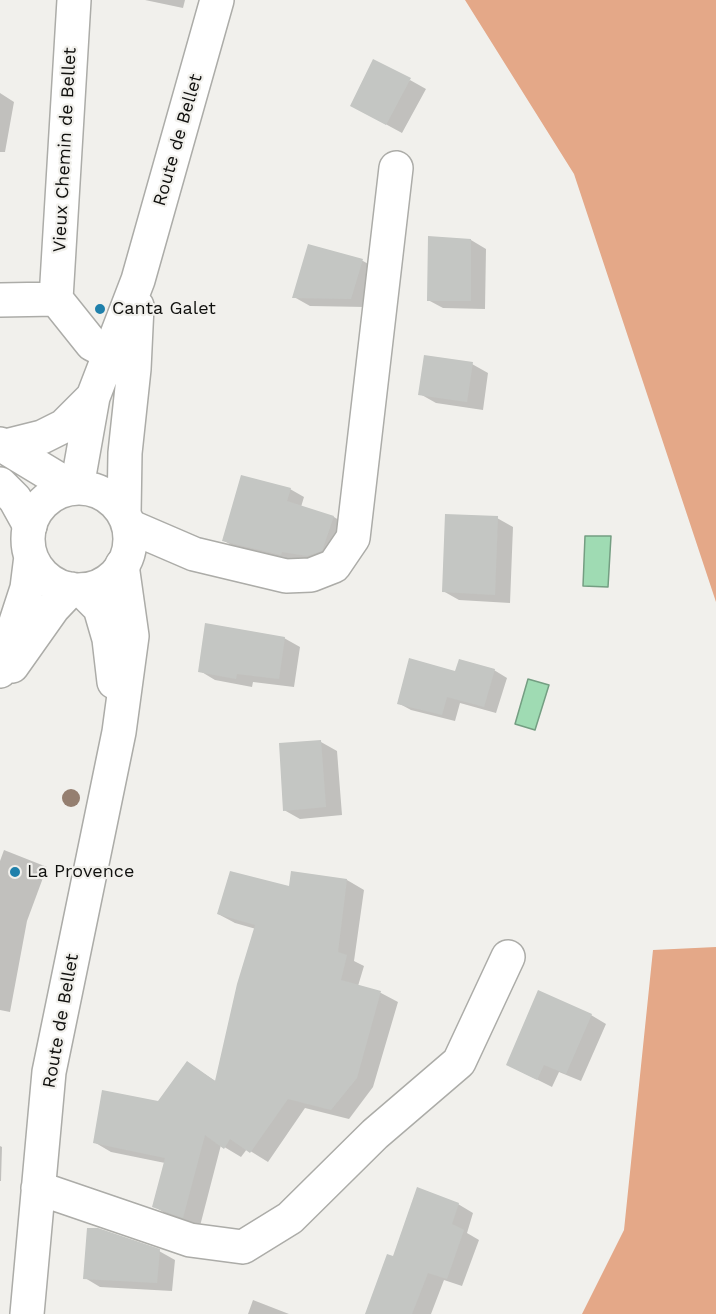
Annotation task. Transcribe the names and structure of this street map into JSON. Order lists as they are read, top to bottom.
{
  "streets": {
    "street": ["Route de Bellet", "Vieux Chemin de Bellet"]
  },
  "places": ["Canta Galet", "La Provence"]
}
